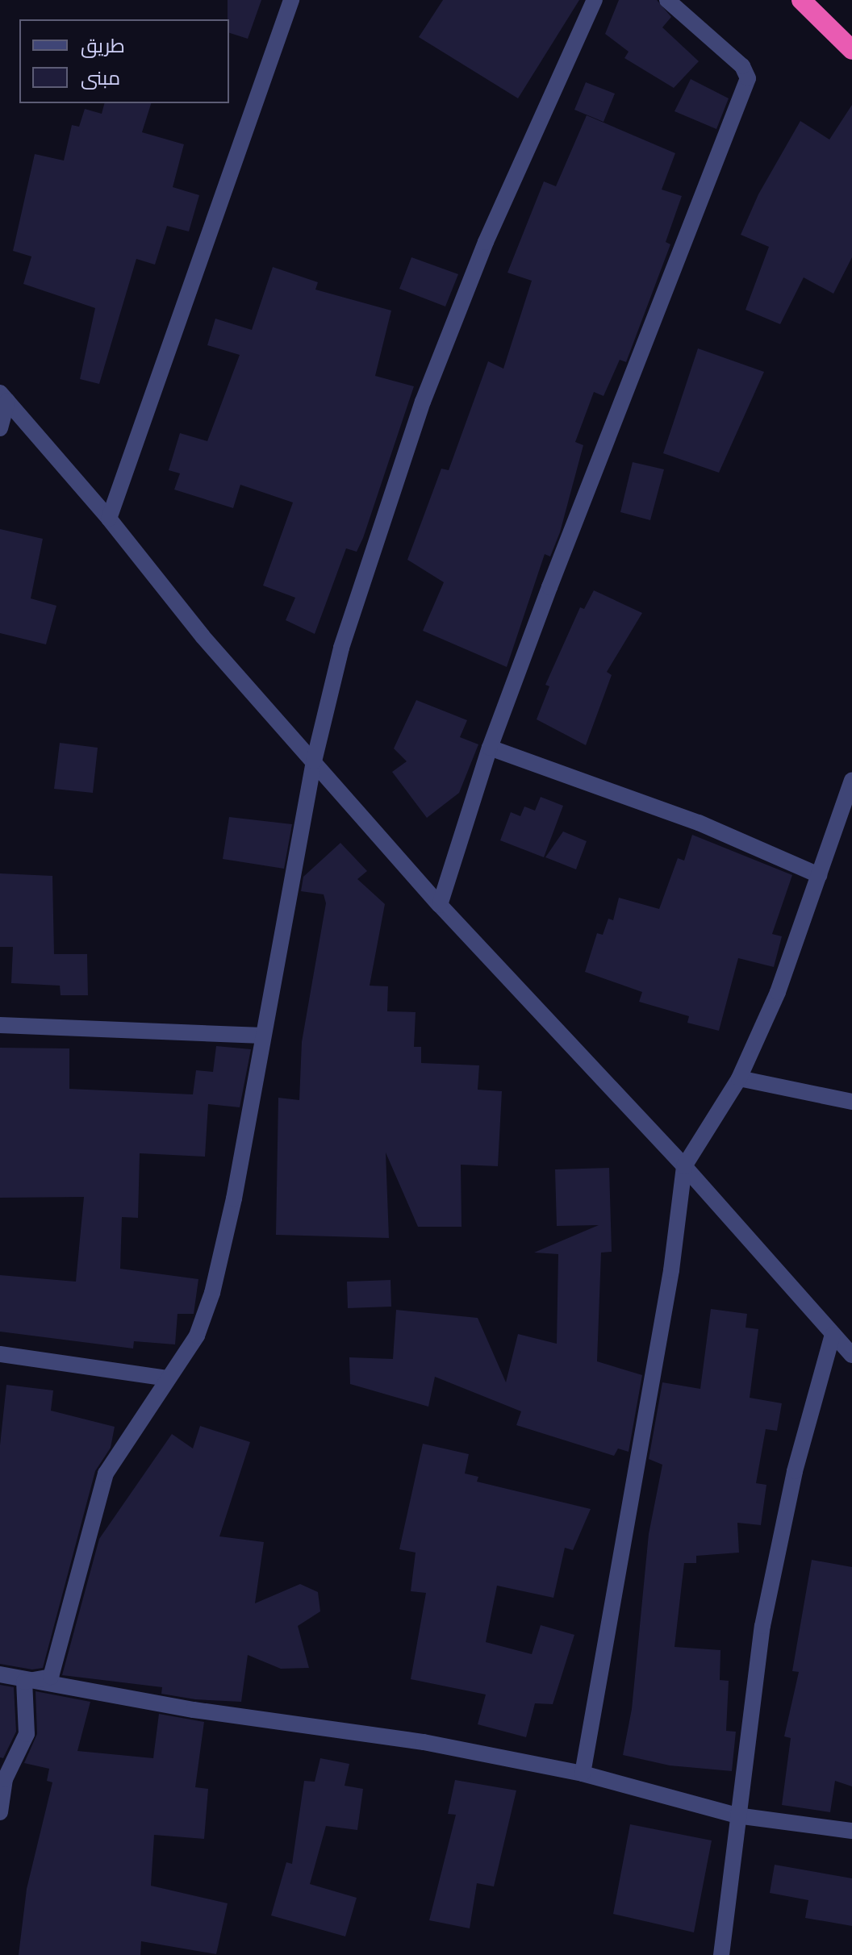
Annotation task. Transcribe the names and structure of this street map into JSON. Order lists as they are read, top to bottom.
{
  "legend": ["طريق", "مبنى"]
}
